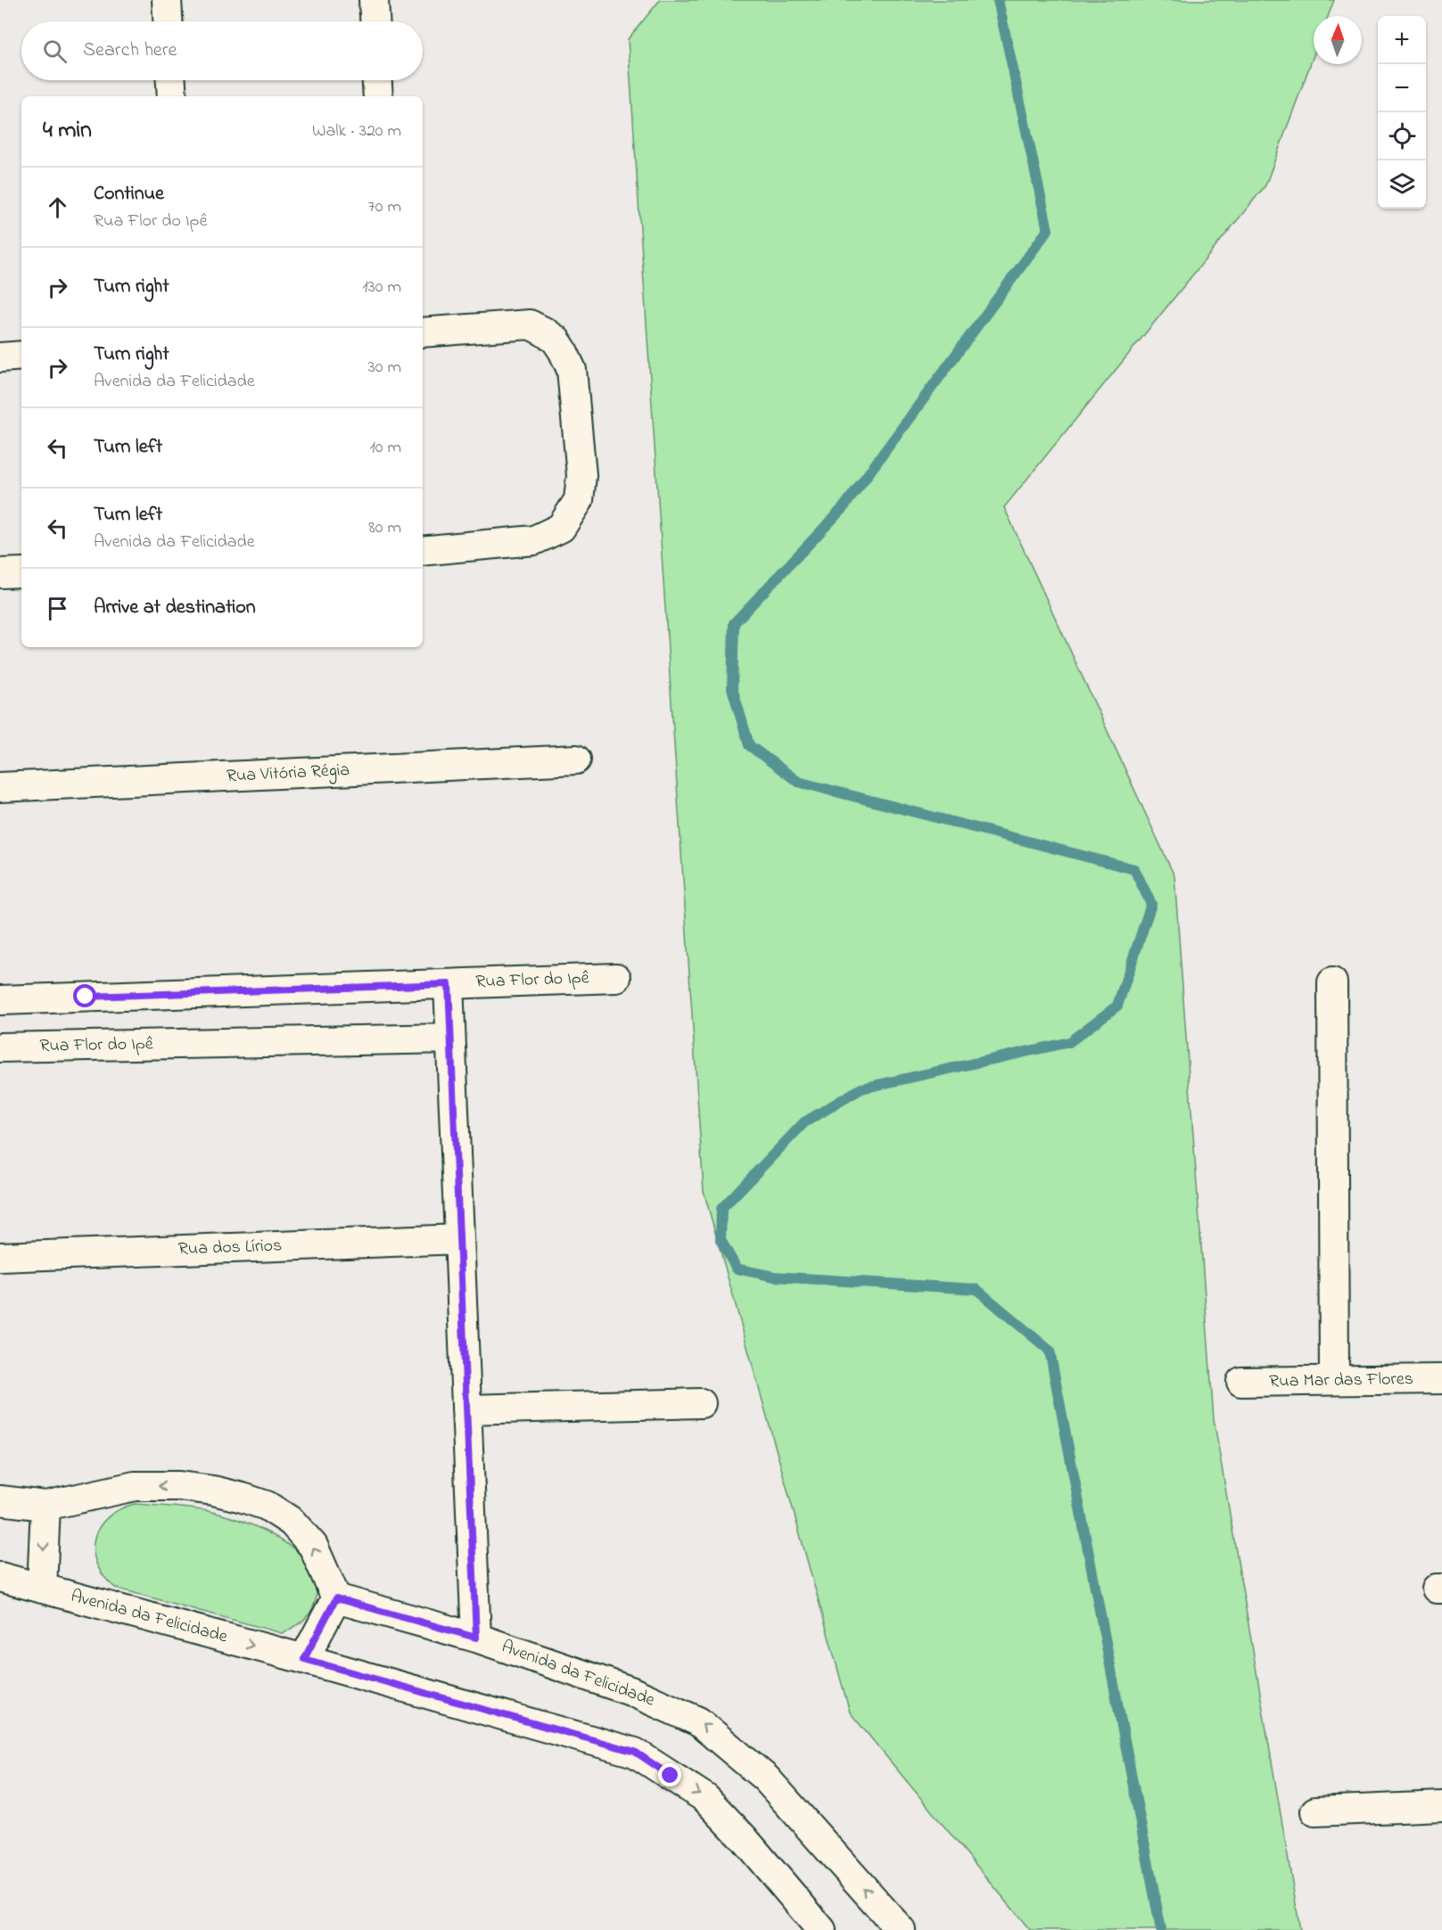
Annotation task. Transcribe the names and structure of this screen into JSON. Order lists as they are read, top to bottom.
{
  "streets": {
    "street": [
      "Rua Vitória Régia",
      "Rua Flor do Ipê",
      "Rua dos Lírios",
      "Rua Mar das Flores",
      "Avenida da Felicidade"
    ]
  },
  "north": "top",
  "page": {
    "map_buttons": ["+", "−"],
    "search": "Search here",
    "heading": ["4 min", "Walk · 320 m"],
    "list": [
      ["Continue", "Rua Flor do Ipê", "70 m"],
      ["Turn right", "130 m"],
      ["Turn right", "Avenida da Felicidade", "30 m"],
      ["Turn left", "10 m"],
      ["Turn left", "Avenida da Felicidade", "80 m"],
      "Arrive at destination"
    ]
  }
}
